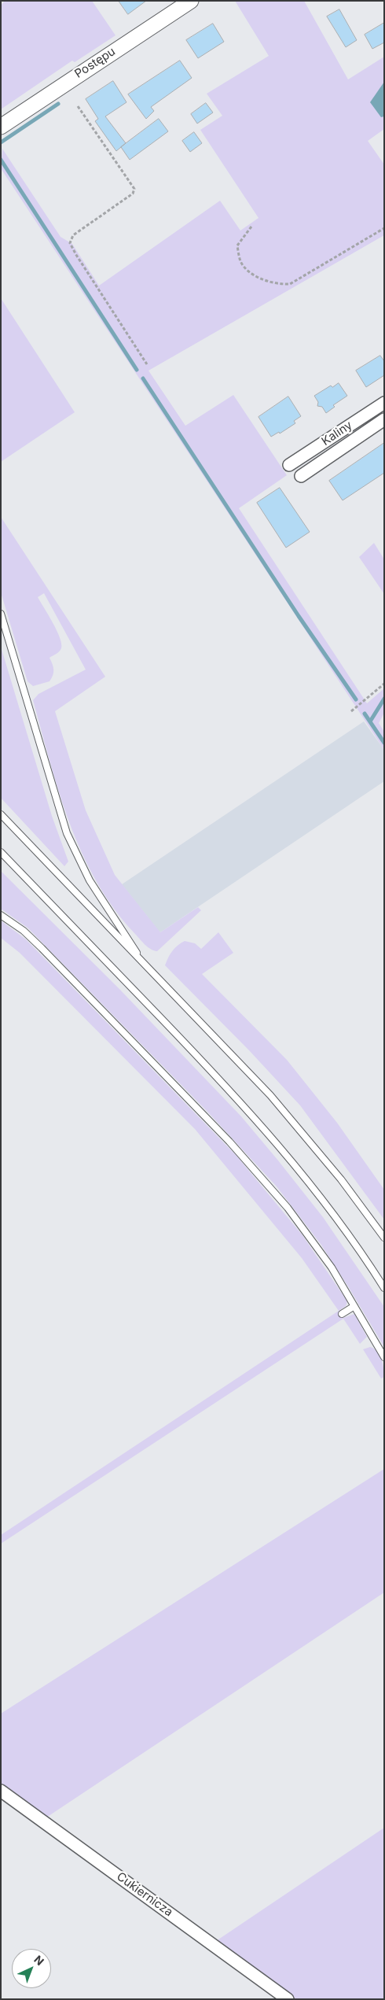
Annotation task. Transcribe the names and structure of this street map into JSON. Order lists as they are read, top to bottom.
{
  "streets": {
    "street": ["Postępu", "Kaliny", "Cukiernicza"]
  },
  "north": "top right"
}
